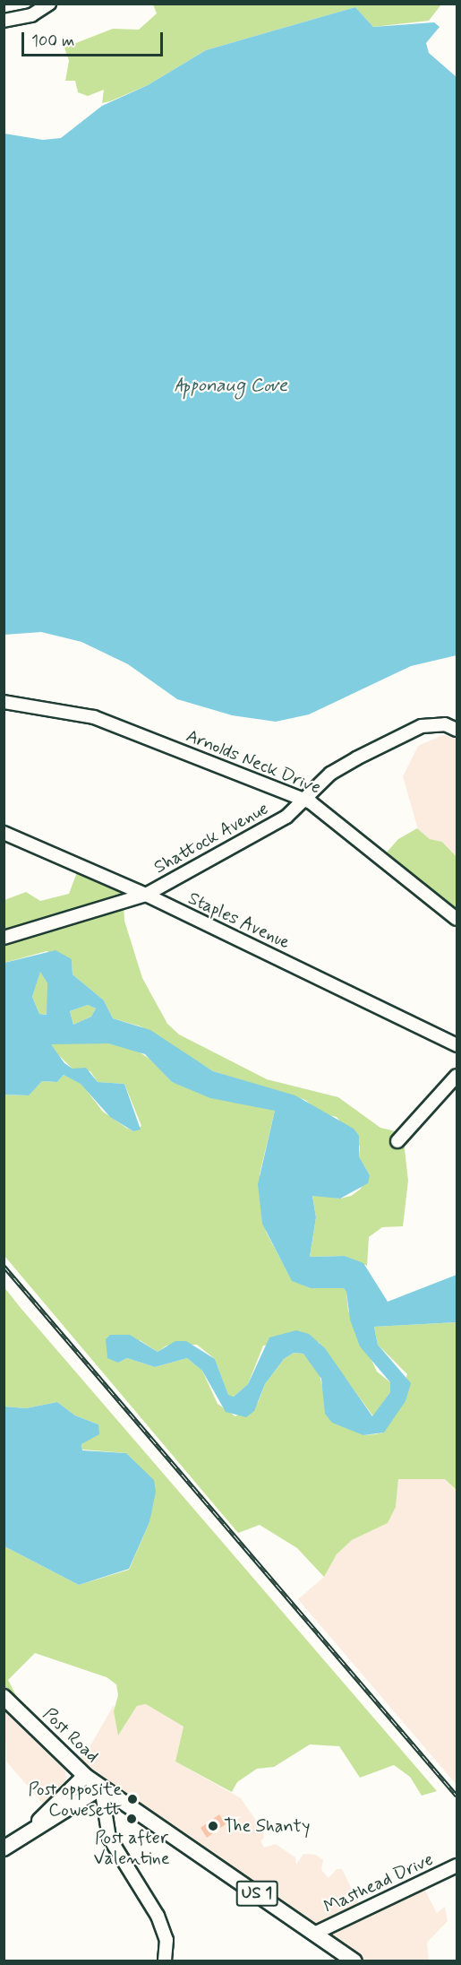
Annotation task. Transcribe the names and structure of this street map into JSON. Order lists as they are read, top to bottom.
{
  "streets": {
    "main road": ["Post Road", "US 1"],
    "street": [
      "Arnolds Neck Drive",
      "Shattock Avenue",
      "Staples Avenue",
      "Masthead Drive"
    ]
  },
  "crossings": [
    ["Arnolds Neck Drive", "Shattock Avenue"],
    ["Shattock Avenue", "Staples Avenue"],
    ["Post Road", "Masthead Drive"]
  ],
  "water": ["Apponaug Cove"],
  "places": ["Post opposite Cowesett", "Post after Valentine", "The Shanty"],
  "scale_bar": "100 m"
}
